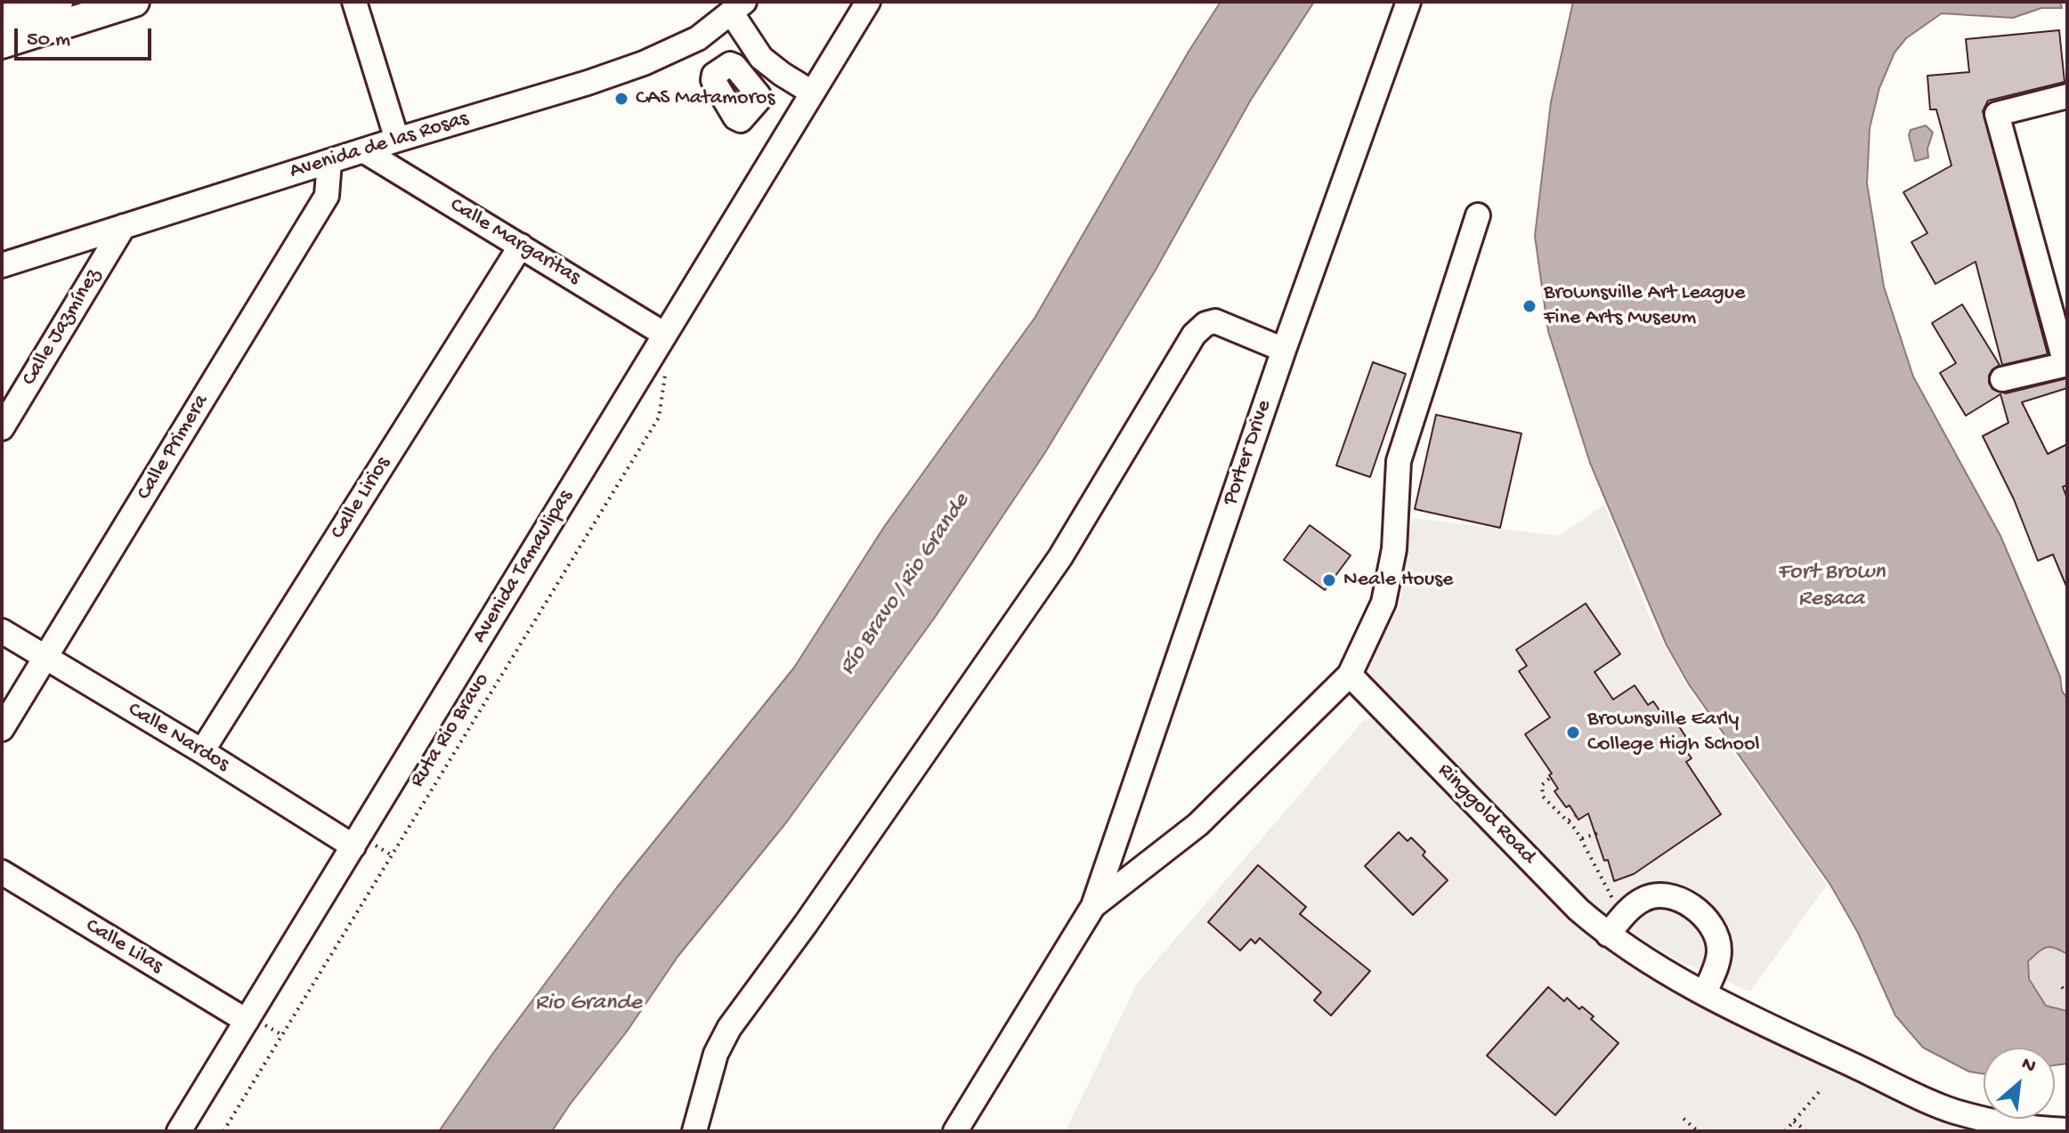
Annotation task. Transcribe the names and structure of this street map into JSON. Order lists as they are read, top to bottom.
{
  "streets": {
    "street": [
      "Avenida de las Rosas",
      "Calle Margaritas",
      "Calle Jazmínez",
      "Calle Primera",
      "Porter Drive",
      "Calle Lirios",
      "Avenida Tamaulipas",
      "Calle Nardos",
      "Ringgold Road",
      "Calle Lilas"
    ],
    "path": ["Ruta Rio Bravo"]
  },
  "crossings": [
    ["Avenida de las Rosas", "Calle Margaritas"],
    ["Avenida de las Rosas", "Calle Jazmínez"],
    ["Avenida de las Rosas", "Calle Primera"],
    ["Calle Margaritas", "Calle Lirios"],
    ["Calle Margaritas", "Avenida Tamaulipas"],
    ["Calle Primera", "Calle Nardos"],
    ["Calle Lirios", "Calle Nardos"],
    ["Avenida Tamaulipas", "Calle Nardos"],
    ["Avenida Tamaulipas", "Calle Lilas"]
  ],
  "water": ["Fort Brown Resaca", "Río Bravo / Rio Grande", "Rio Grande"],
  "places": [
    "CAS Matamoros",
    "Brownsville Art League Fine Arts Museum",
    "Neale House",
    "Brownsville Early College High School"
  ],
  "scale_bar": "50 m",
  "north": "top right"
}
